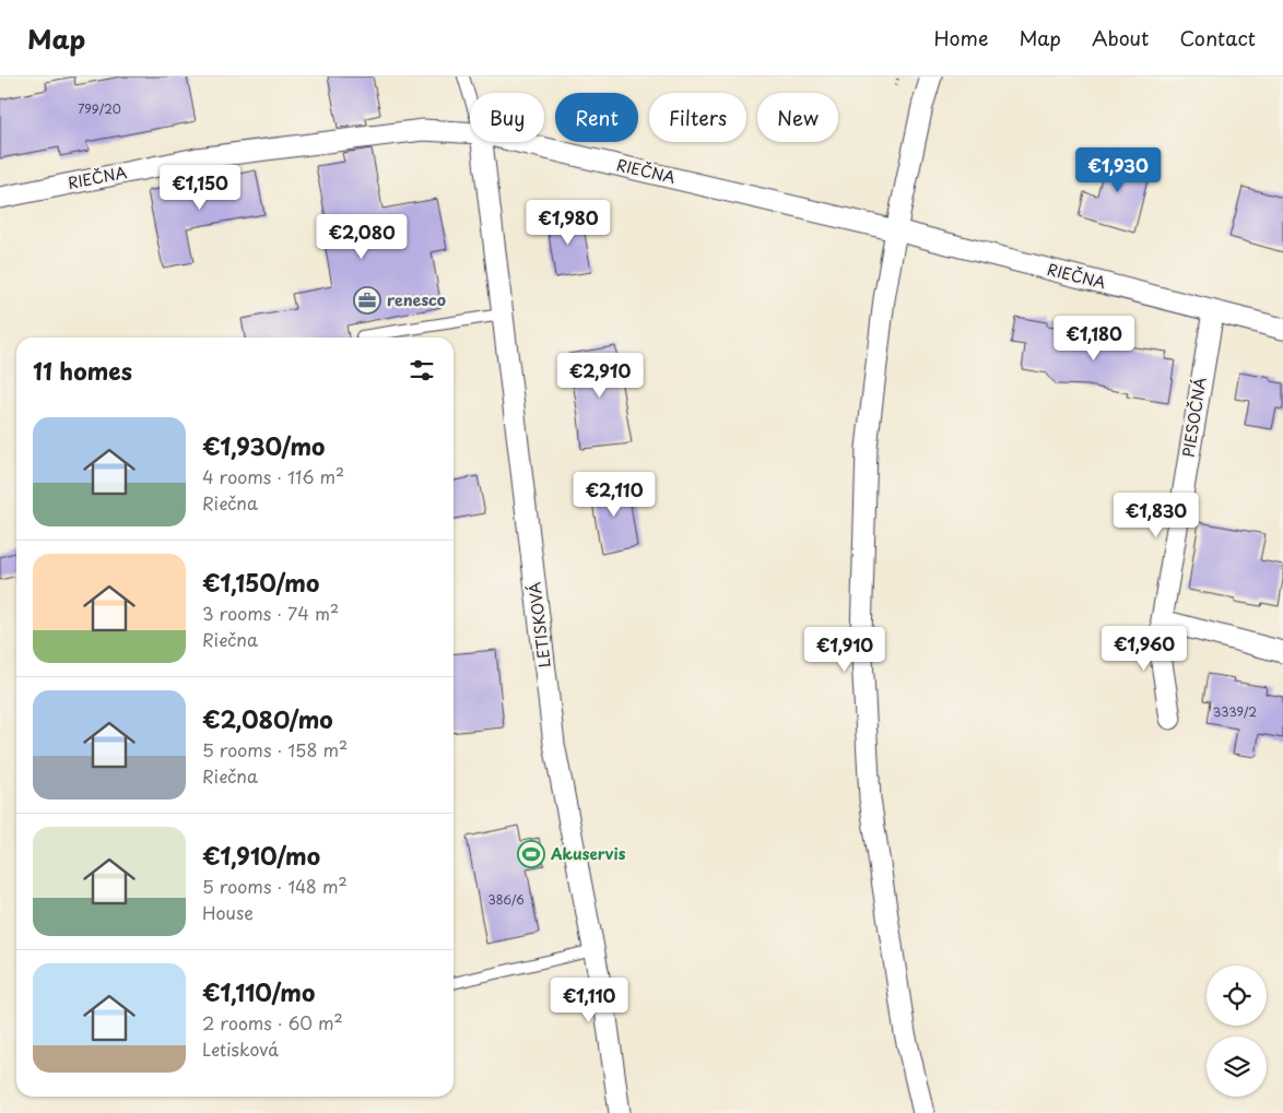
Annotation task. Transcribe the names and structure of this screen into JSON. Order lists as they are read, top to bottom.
{
  "streets": {
    "street": ["RIEČNA", "PIESOČNÁ", "LETISKOVÁ"]
  },
  "crossings": [
    ["RIEČNA", "PIESOČNÁ"]
  ],
  "places": {
    "office": ["renesco"],
    "sports": ["Akuservis"]
  },
  "house_numbers": ["799/20", "3339/2", "386/6"],
  "page": {
    "header": "Map",
    "nav": [
      "Home",
      "Map",
      "About",
      "Contact"
    ],
    "chip": [
      "Buy",
      "Rent",
      "Filters",
      "New"
    ],
    "price": [
      "€1,930",
      "€1,150",
      "€1,980",
      "€2,080",
      "€1,180",
      "€2,910",
      "€2,110",
      "€1,830",
      "€1,960",
      "€1,910",
      "€1,110"
    ],
    "heading": "11 homes",
    "list": [
      {
        "name": "€1,930/mo",
        "note": "4 rooms · 116 m² · Riečna"
      },
      {
        "name": "€1,150/mo",
        "note": "3 rooms · 74 m² · Riečna"
      },
      {
        "name": "€2,080/mo",
        "note": "5 rooms · 158 m² · Riečna"
      },
      {
        "name": "€1,910/mo",
        "note": "5 rooms · 148 m² · House"
      },
      {
        "name": "€1,110/mo",
        "note": "2 rooms · 60 m² · Letisková"
      }
    ]
  }
}
